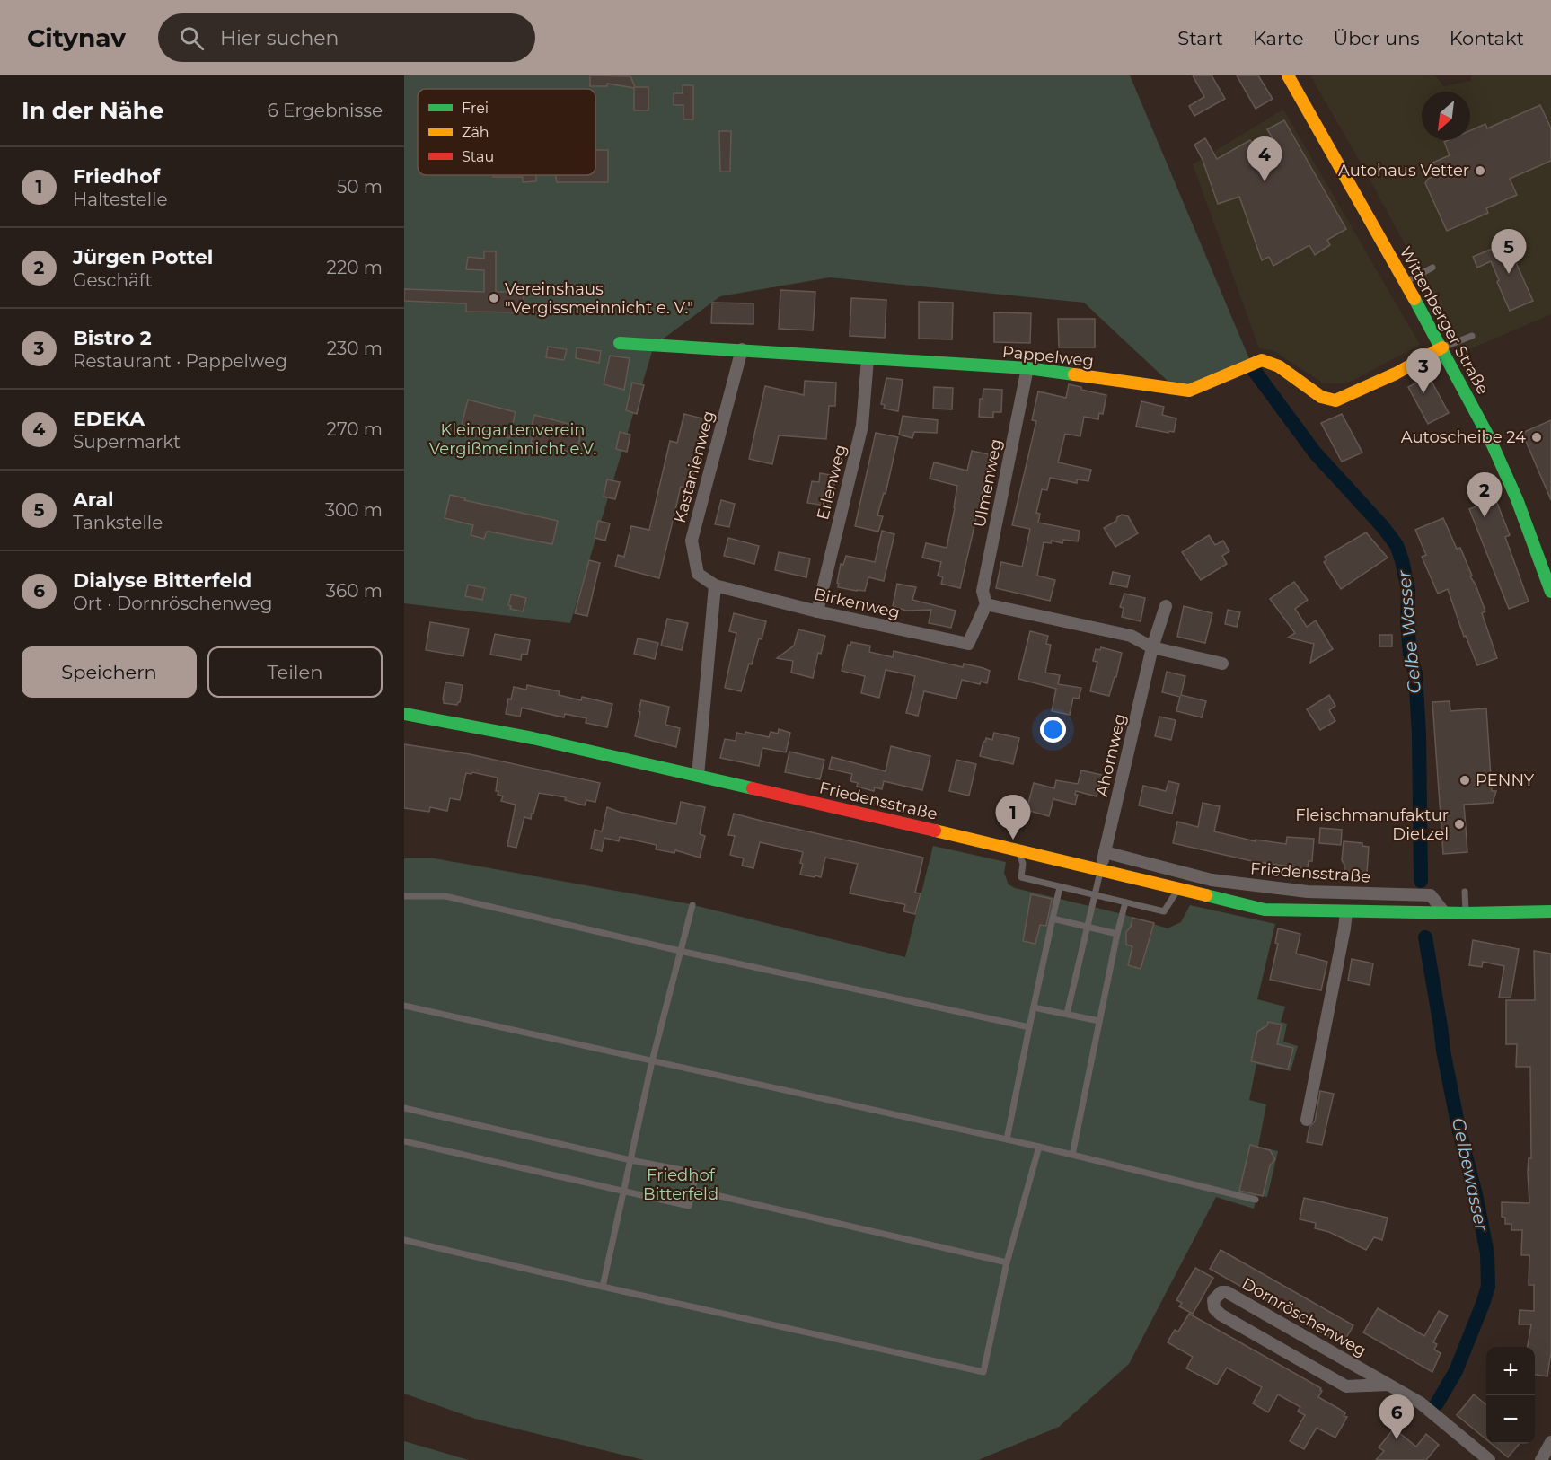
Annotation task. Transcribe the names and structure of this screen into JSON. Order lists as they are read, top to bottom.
{
  "streets": {
    "street": [
      "Wittenberger Straße",
      "Pappelweg",
      "Kastanienweg",
      "Erlenweg",
      "Ulmenweg",
      "Birkenweg",
      "Ahornweg",
      "Friedensstraße",
      "Dornröschenweg"
    ]
  },
  "crossings": [
    ["Wittenberger Straße", "Pappelweg"],
    ["Pappelweg", "Kastanienweg"],
    ["Pappelweg", "Erlenweg"],
    ["Pappelweg", "Ulmenweg"],
    ["Kastanienweg", "Birkenweg"],
    ["Erlenweg", "Birkenweg"],
    ["Ulmenweg", "Birkenweg"],
    ["Ahornweg", "Friedensstraße"]
  ],
  "water": ["Gelbe Wasser", "Gelbewasser"],
  "parks": ["Kleingartenverein Vergißmeinnicht e.V.", "Friedhof Bitterfeld"],
  "places": [
    "Autohaus Vetter",
    "Vereinshaus \"Vergissmeinnicht e. V.\"",
    "Autoscheibe 24",
    "PENNY",
    "Fleischmanufaktur Dietzel"
  ],
  "legend": ["Frei", "Zäh", "Stau"],
  "north": "bottom left",
  "page": {
    "header": "Citynav",
    "search": "Hier suchen",
    "nav": [
      "Start",
      "Karte",
      "Über uns",
      "Kontakt"
    ],
    "heading": ["In der Nähe", "6 Ergebnisse"],
    "pins": [
      "4",
      "5",
      "3",
      "2",
      "1",
      "6"
    ],
    "list": [
      {
        "mark": "1",
        "name": "Friedhof",
        "note": "Haltestelle",
        "value": "50 m"
      },
      {
        "mark": "2",
        "name": "Jürgen Pottel",
        "note": "Geschäft",
        "value": "220 m"
      },
      {
        "mark": "3",
        "name": "Bistro 2",
        "note": "Restaurant · Pappelweg",
        "value": "230 m"
      },
      {
        "mark": "4",
        "name": "EDEKA",
        "note": "Supermarkt",
        "value": "270 m"
      },
      {
        "mark": "5",
        "name": "Aral",
        "note": "Tankstelle",
        "value": "300 m"
      },
      {
        "mark": "6",
        "name": "Dialyse Bitterfeld",
        "note": "Ort · Dornröschenweg",
        "value": "360 m"
      }
    ],
    "buttons": ["Speichern", "Teilen"],
    "map_buttons": ["+", "−"]
  }
}
